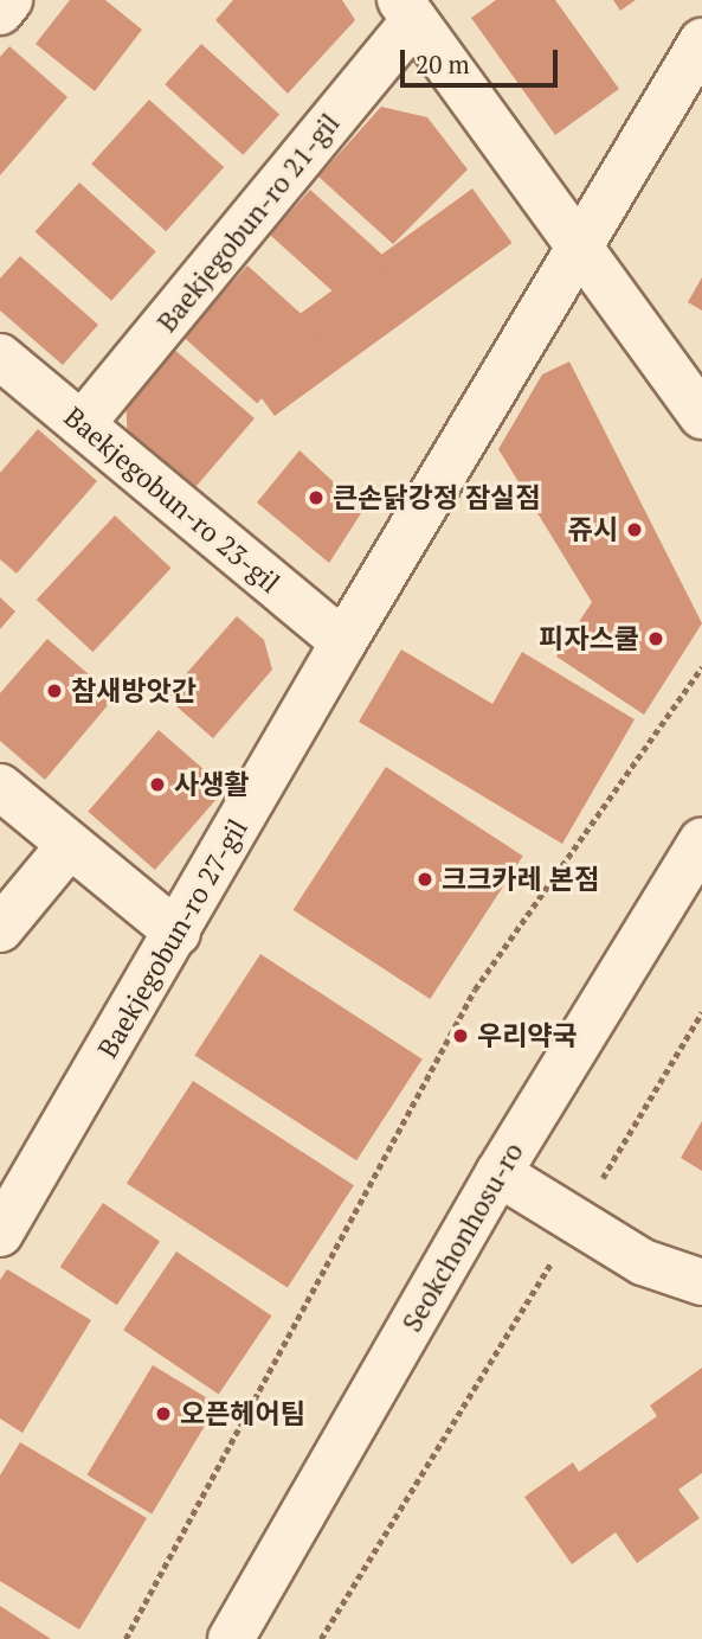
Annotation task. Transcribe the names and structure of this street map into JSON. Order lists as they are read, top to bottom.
{
  "streets": {
    "street": [
      "Baekjegobun-ro 21-gil",
      "Baekjegobun-ro 23-gil",
      "Baekjegobun-ro 27-gil",
      "Seokchonhosu-ro"
    ]
  },
  "crossings": [
    ["Baekjegobun-ro 21-gil", "Baekjegobun-ro 23-gil"],
    ["Baekjegobun-ro 23-gil", "Baekjegobun-ro 27-gil"]
  ],
  "places": [
    "큰손닭강정 잠실점",
    "쥬시",
    "피자스쿨",
    "참새방앗간",
    "사생활",
    "크크카레 본점",
    "우리약국",
    "오픈헤어팀"
  ],
  "scale_bar": "20 m"
}
